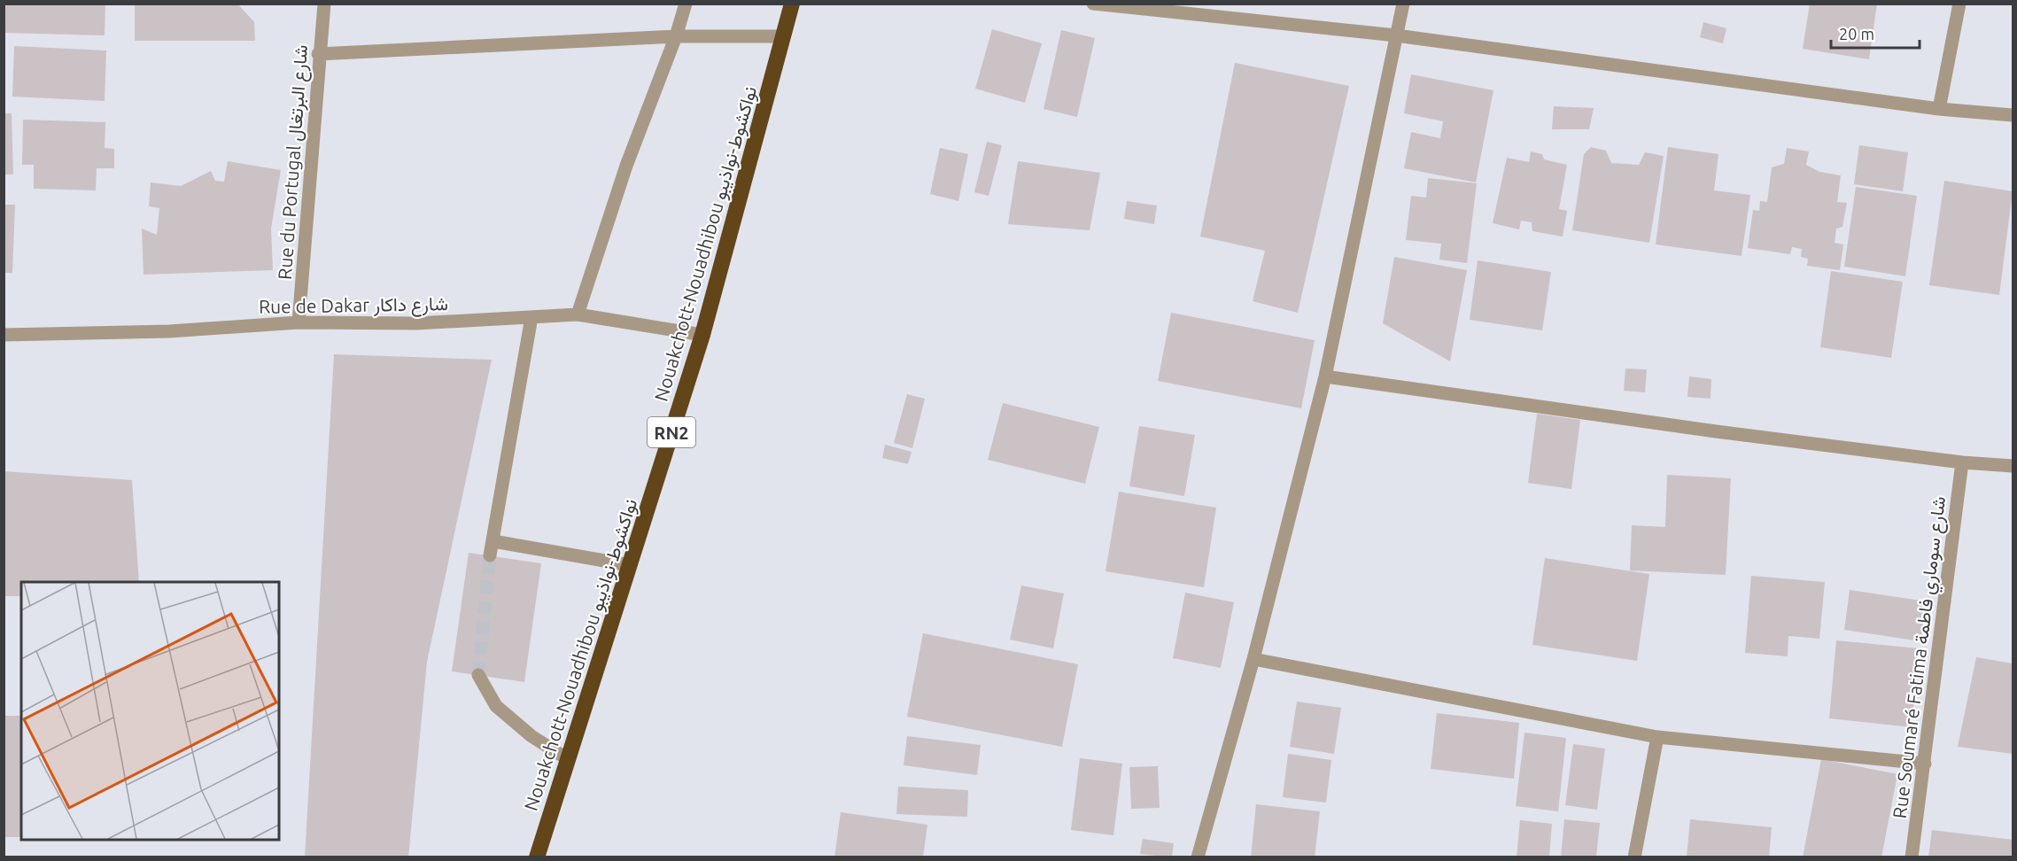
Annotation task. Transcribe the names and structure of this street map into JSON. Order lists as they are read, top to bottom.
{
  "streets": {
    "highway": ["Nouakchott-Nouadhibou نواكشوط-نواذيبو", "RN2"],
    "street": ["Rue du Portugal شارع البرتغال", "Rue de Dakar شارع داكار", "Rue Soumaré Fatima شارع سوماري فاطمة"]
  },
  "crossings": [
    ["Rue du Portugal شارع البرتغال", "Rue de Dakar شارع داكار"],
    ["Nouakchott-Nouadhibou نواكشوط-نواذيبو", "Rue de Dakar شارع داكار"]
  ],
  "scale_bar": "20 m"
}
